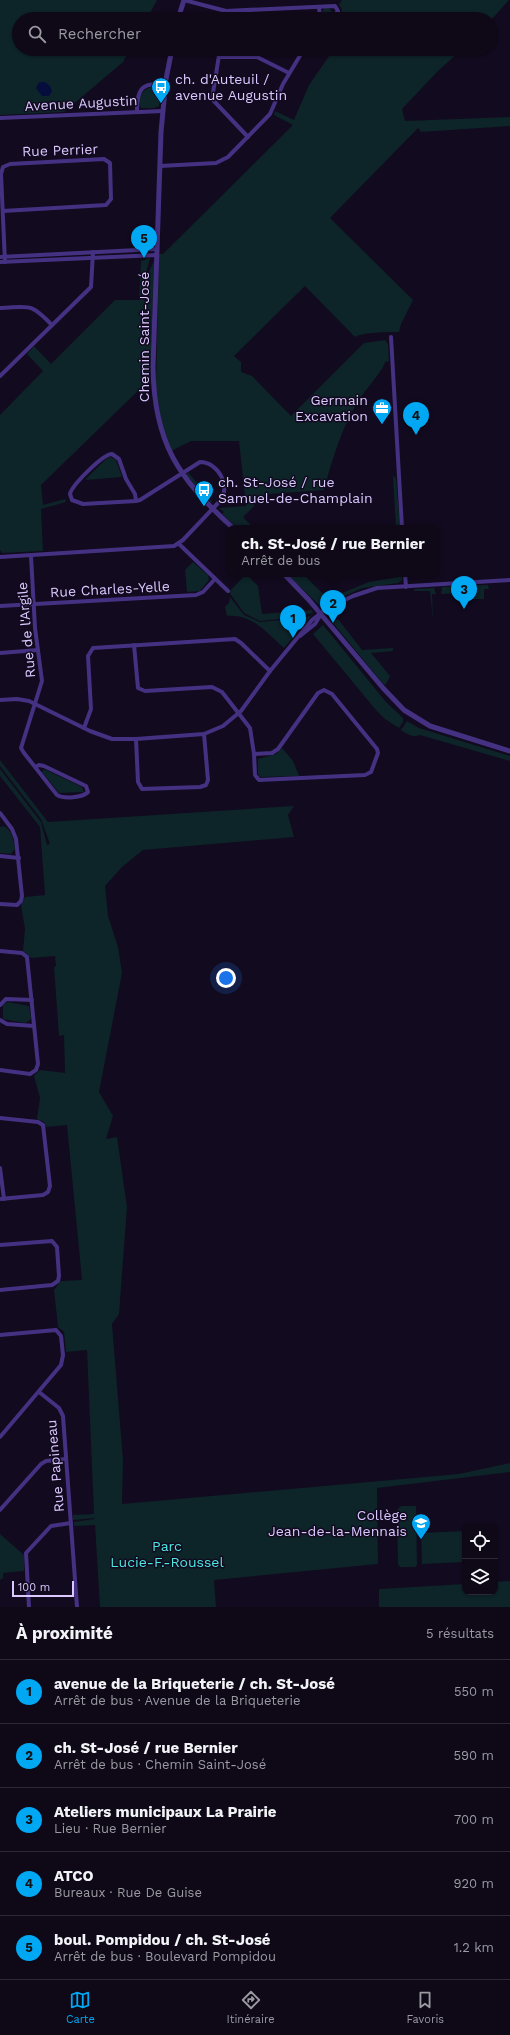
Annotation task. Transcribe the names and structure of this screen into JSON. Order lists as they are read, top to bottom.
{
  "streets": {
    "street": [
      "Avenue Augustin",
      "Rue Perrier",
      "Chemin Saint-José",
      "Rue Charles-Yelle",
      "Rue de l'Argile",
      "Rue Papineau"
    ]
  },
  "crossings": [
    ["Avenue Augustin", "Chemin Saint-José"],
    ["Rue Charles-Yelle", "Rue de l'Argile"]
  ],
  "parks": ["Parc Lucie-F.-Roussel"],
  "places": {
    "bus stop": ["ch. d'Auteuil / avenue Augustin", "ch. St-José / rue Samuel-de-Champlain"],
    "office": ["Germain Excavation"],
    "school or university": ["Collège Jean-de-la-Mennais"]
  },
  "scale_bar": "100 m",
  "page": {
    "search": "Rechercher",
    "pins": [
      "5",
      "4",
      "3",
      "2",
      "1"
    ],
    "popup": ["ch. St-José / rue Bernier", "Arrêt de bus"],
    "scale": "100 m",
    "heading": ["À proximité", "5 résultats"],
    "list": [
      {
        "mark": "1",
        "name": "avenue de la Briqueterie / ch. St-José",
        "note": "Arrêt de bus · Avenue de la Briqueterie",
        "value": "550 m"
      },
      {
        "mark": "2",
        "name": "ch. St-José / rue Bernier",
        "note": "Arrêt de bus · Chemin Saint-José",
        "value": "590 m"
      },
      {
        "mark": "3",
        "name": "Ateliers municipaux La Prairie",
        "note": "Lieu · Rue Bernier",
        "value": "700 m"
      },
      {
        "mark": "4",
        "name": "ATCO",
        "note": "Bureaux · Rue De Guise",
        "value": "920 m"
      },
      {
        "mark": "5",
        "name": "boul. Pompidou / ch. St-José",
        "note": "Arrêt de bus · Boulevard Pompidou",
        "value": "1.2 km"
      }
    ],
    "nav": ["Carte", "Itinéraire", "Favoris"]
  }
}
